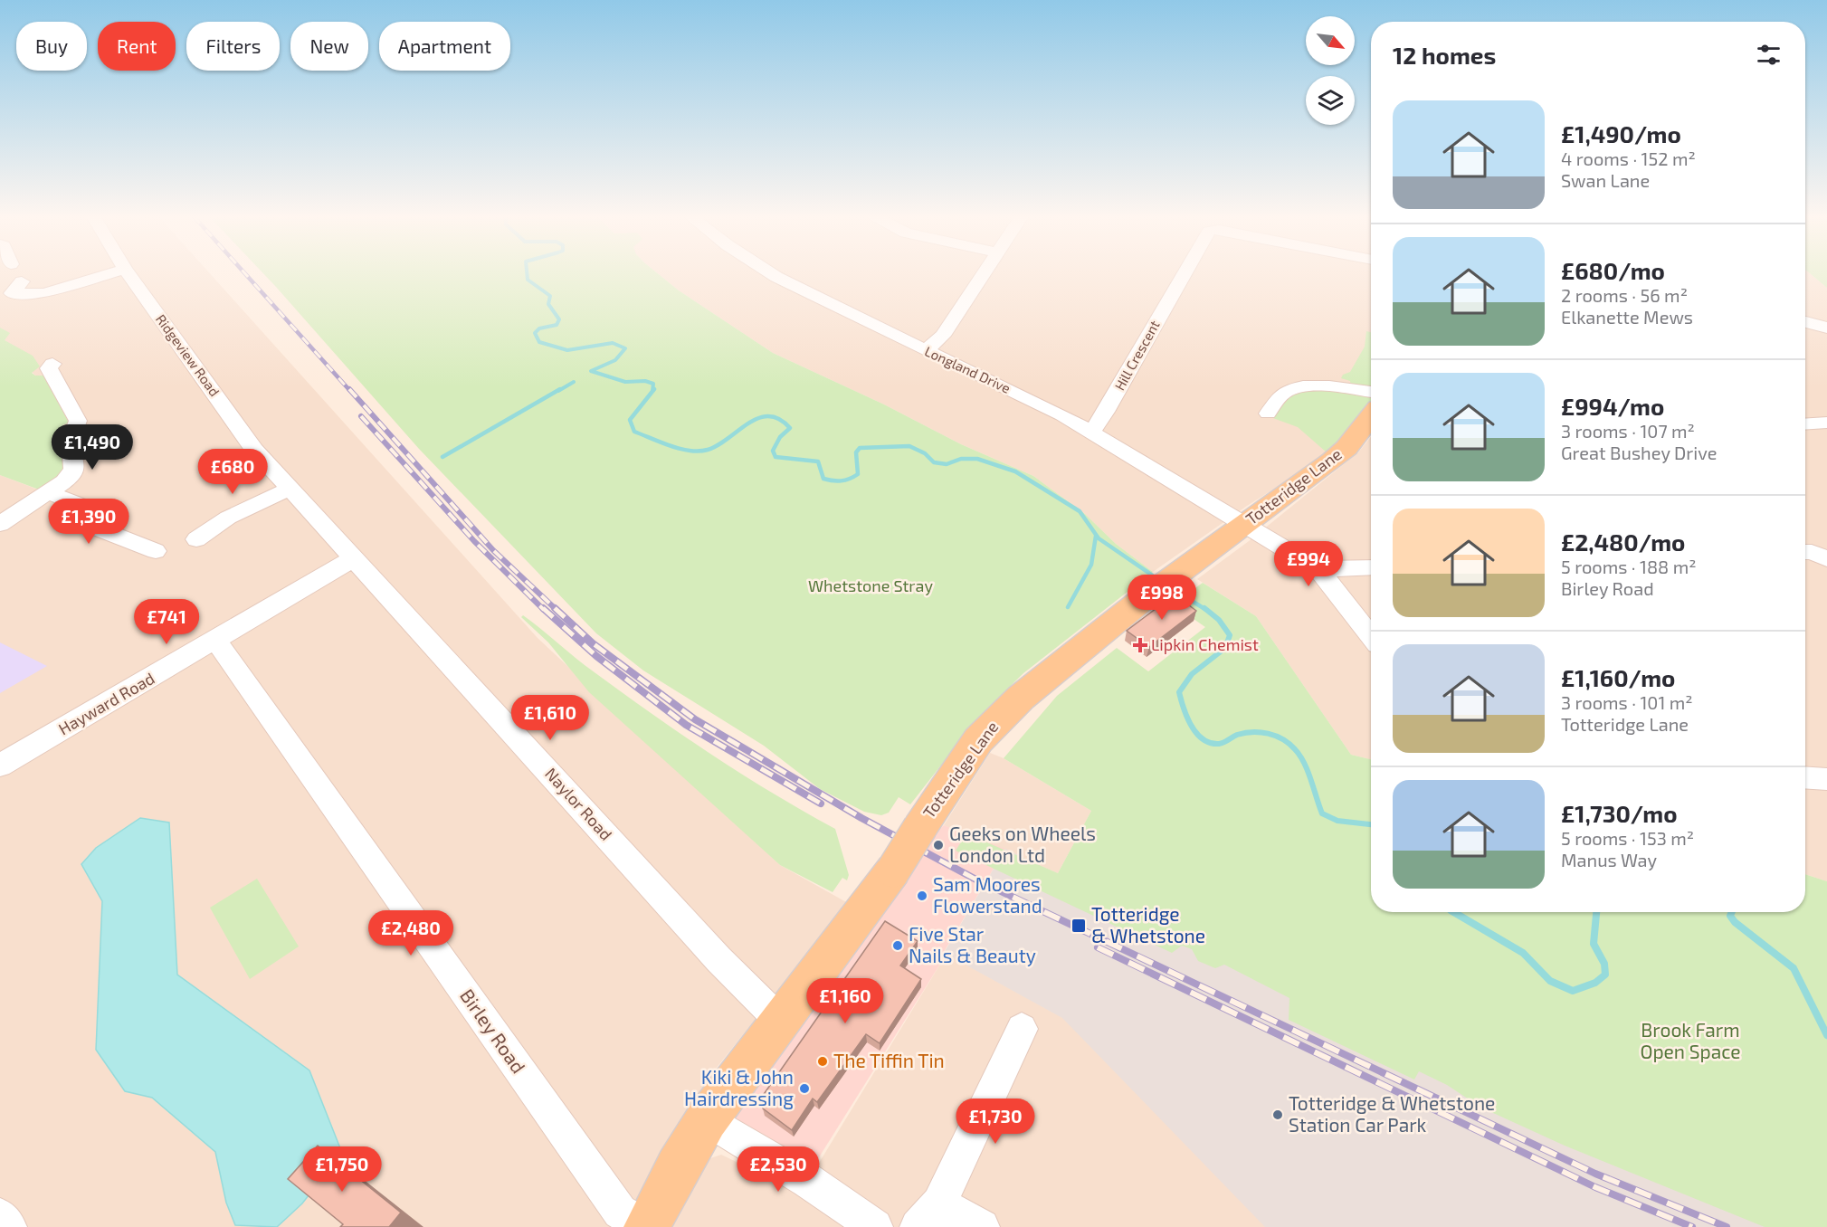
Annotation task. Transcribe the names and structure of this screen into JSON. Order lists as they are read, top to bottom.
{
  "streets": {
    "main road": ["Totteridge Lane"],
    "street": [
      "Ridgeview Road",
      "Hill Crescent",
      "Longland Drive",
      "Hayward Road",
      "Naylor Road",
      "Birley Road"
    ]
  },
  "crossings": [
    ["Ridgeview Road", "Naylor Road"],
    ["Hill Crescent", "Longland Drive"],
    ["Longland Drive", "Totteridge Lane"],
    ["Totteridge Lane", "Naylor Road"],
    ["Totteridge Lane", "Birley Road"],
    ["Hayward Road", "Naylor Road"],
    ["Hayward Road", "Birley Road"]
  ],
  "parks": ["Whetstone Stray", "Brook Farm Open Space"],
  "places": {
    "health": ["Lipkin Chemist"],
    "other": [
      "Geeks on Wheels London Ltd",
      "Sam Moores Flowerstand",
      "Five Star Nails & Beauty",
      "The Tiffin Tin",
      "Kiki & John Hairdressing",
      "Totteridge & Whetstone Station Car Park"
    ],
    "transit": ["Totteridge & Whetstone"]
  },
  "north": "bottom right",
  "page": {
    "chip": [
      "Buy",
      "Rent",
      "Filters",
      "New",
      "Apartment"
    ],
    "heading": "12 homes",
    "list": [
      {
        "name": "£1,490/mo",
        "note": "4 rooms · 152 m² · Swan Lane"
      },
      {
        "name": "£680/mo",
        "note": "2 rooms · 56 m² · Elkanette Mews"
      },
      {
        "name": "£994/mo",
        "note": "3 rooms · 107 m² · Great Bushey Drive"
      },
      {
        "name": "£2,480/mo",
        "note": "5 rooms · 188 m² · Birley Road"
      },
      {
        "name": "£1,160/mo",
        "note": "3 rooms · 101 m² · Totteridge Lane"
      },
      {
        "name": "£1,730/mo",
        "note": "5 rooms · 153 m² · Manus Way"
      }
    ],
    "price": [
      "£1,490",
      "£680",
      "£1,390",
      "£994",
      "£998",
      "£741",
      "£1,610",
      "£2,480",
      "£1,160",
      "£1,730",
      "£1,750",
      "£2,530"
    ]
  }
}
